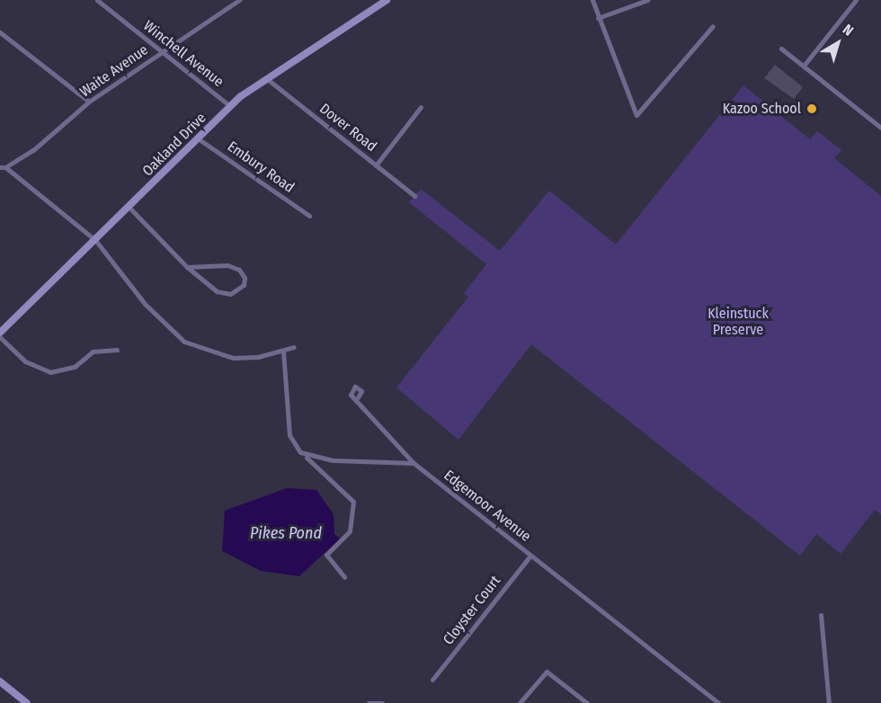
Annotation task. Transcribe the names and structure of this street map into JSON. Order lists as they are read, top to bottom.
{
  "streets": {
    "main road": ["Oakland Drive"],
    "street": [
      "Winchell Avenue",
      "Waite Avenue",
      "Dover Road",
      "Embury Road",
      "Edgemoor Avenue",
      "Cloyster Court"
    ]
  },
  "crossings": [
    ["Winchell Avenue", "Waite Avenue"],
    ["Winchell Avenue", "Oakland Drive"],
    ["Dover Road", "Oakland Drive"],
    ["Oakland Drive", "Embury Road"],
    ["Edgemoor Avenue", "Cloyster Court"]
  ],
  "water": ["Pikes Pond"],
  "parks": ["Kleinstuck Preserve"],
  "places": ["Kazoo School"],
  "north": "top right"
}
